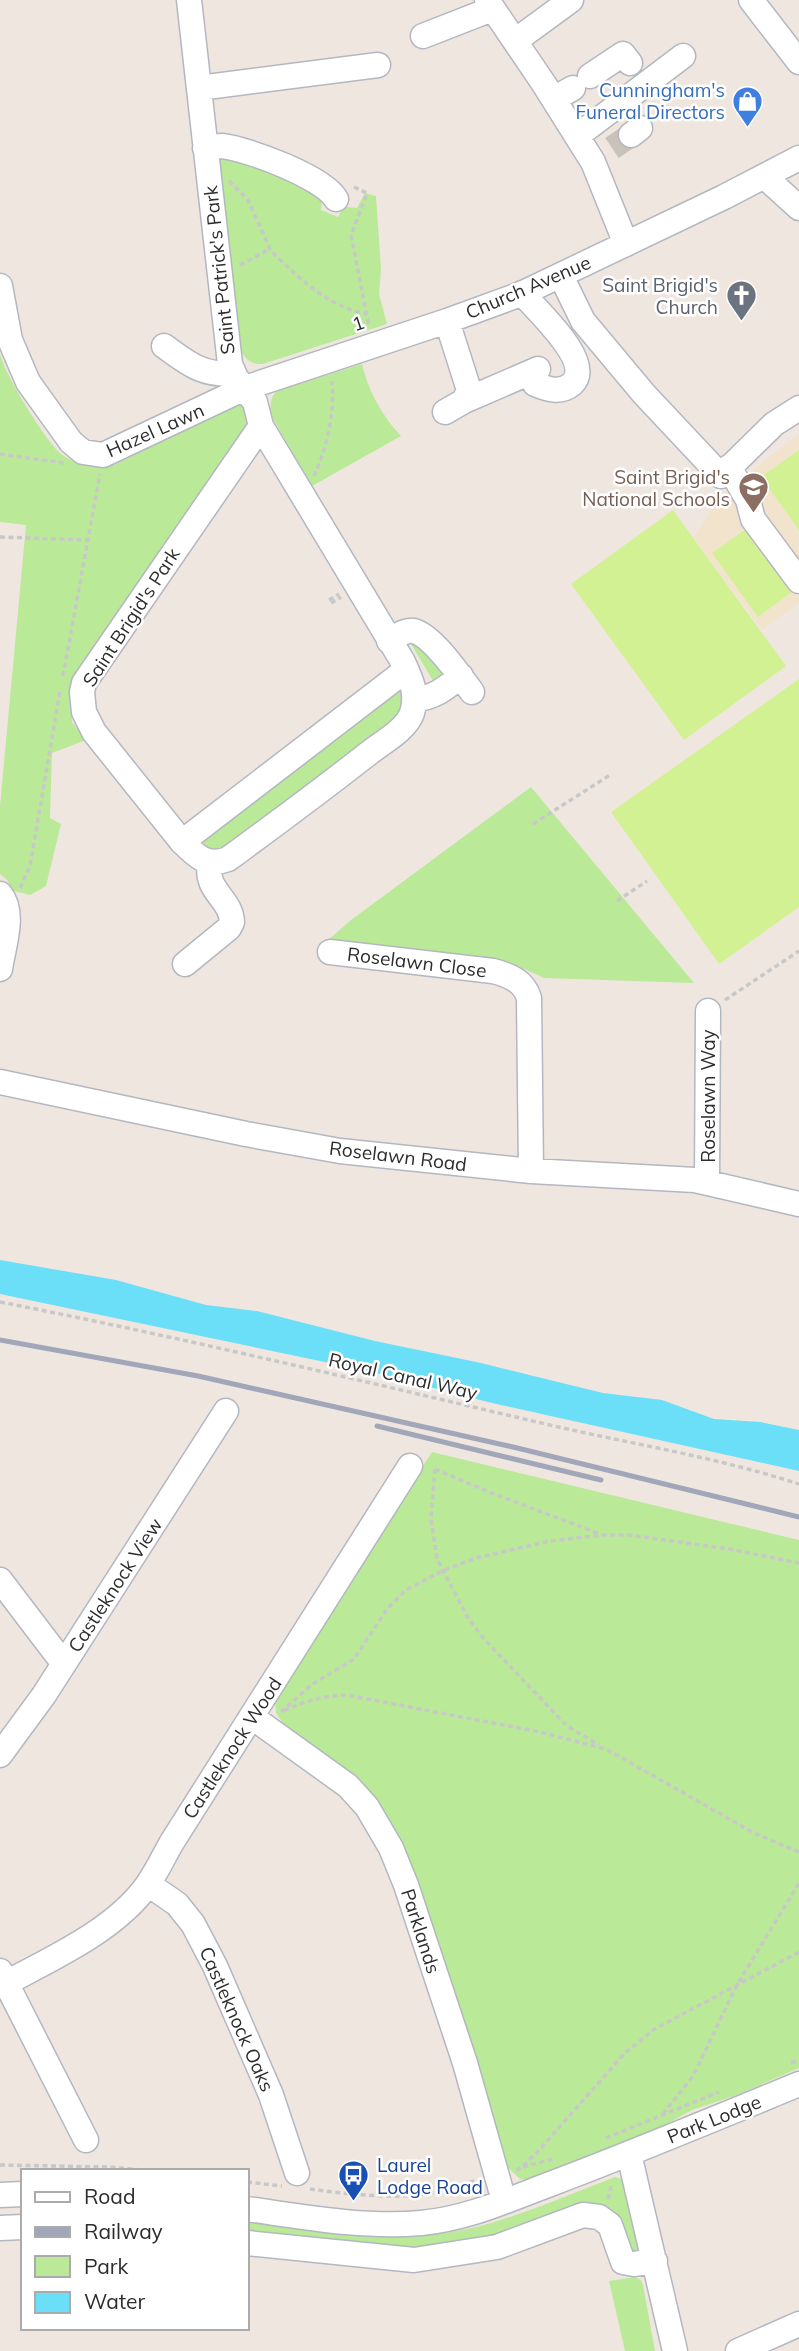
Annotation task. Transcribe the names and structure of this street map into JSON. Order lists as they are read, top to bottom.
{
  "streets": {
    "street": [
      "Saint Patrick's Park",
      "Church Avenue",
      "Hazel Lawn",
      "Saint Brigid's Park",
      "Roselawn Close",
      "Roselawn Way",
      "Roselawn Road",
      "Castleknock View",
      "Castleknock Wood",
      "Parklands",
      "Castleknock Oaks",
      "Park Lodge"
    ],
    "path": ["Royal Canal Way"]
  },
  "crossings": [
    ["Saint Patrick's Park", "Church Avenue"],
    ["Saint Patrick's Park", "Hazel Lawn"],
    ["Church Avenue", "Hazel Lawn"],
    ["Roselawn Close", "Roselawn Road"],
    ["Roselawn Way", "Roselawn Road"],
    ["Castleknock Wood", "Parklands"],
    ["Castleknock Wood", "Castleknock Oaks"]
  ],
  "places": {
    "shop": ["Cunningham's Funeral Directors"],
    "church": ["Saint Brigid's Church"],
    "school or university": ["Saint Brigid's National Schools"],
    "bus stop": ["Laurel Lodge Road"]
  },
  "legend": [
    "Road",
    "Railway",
    "Park",
    "Water"
  ]
}
